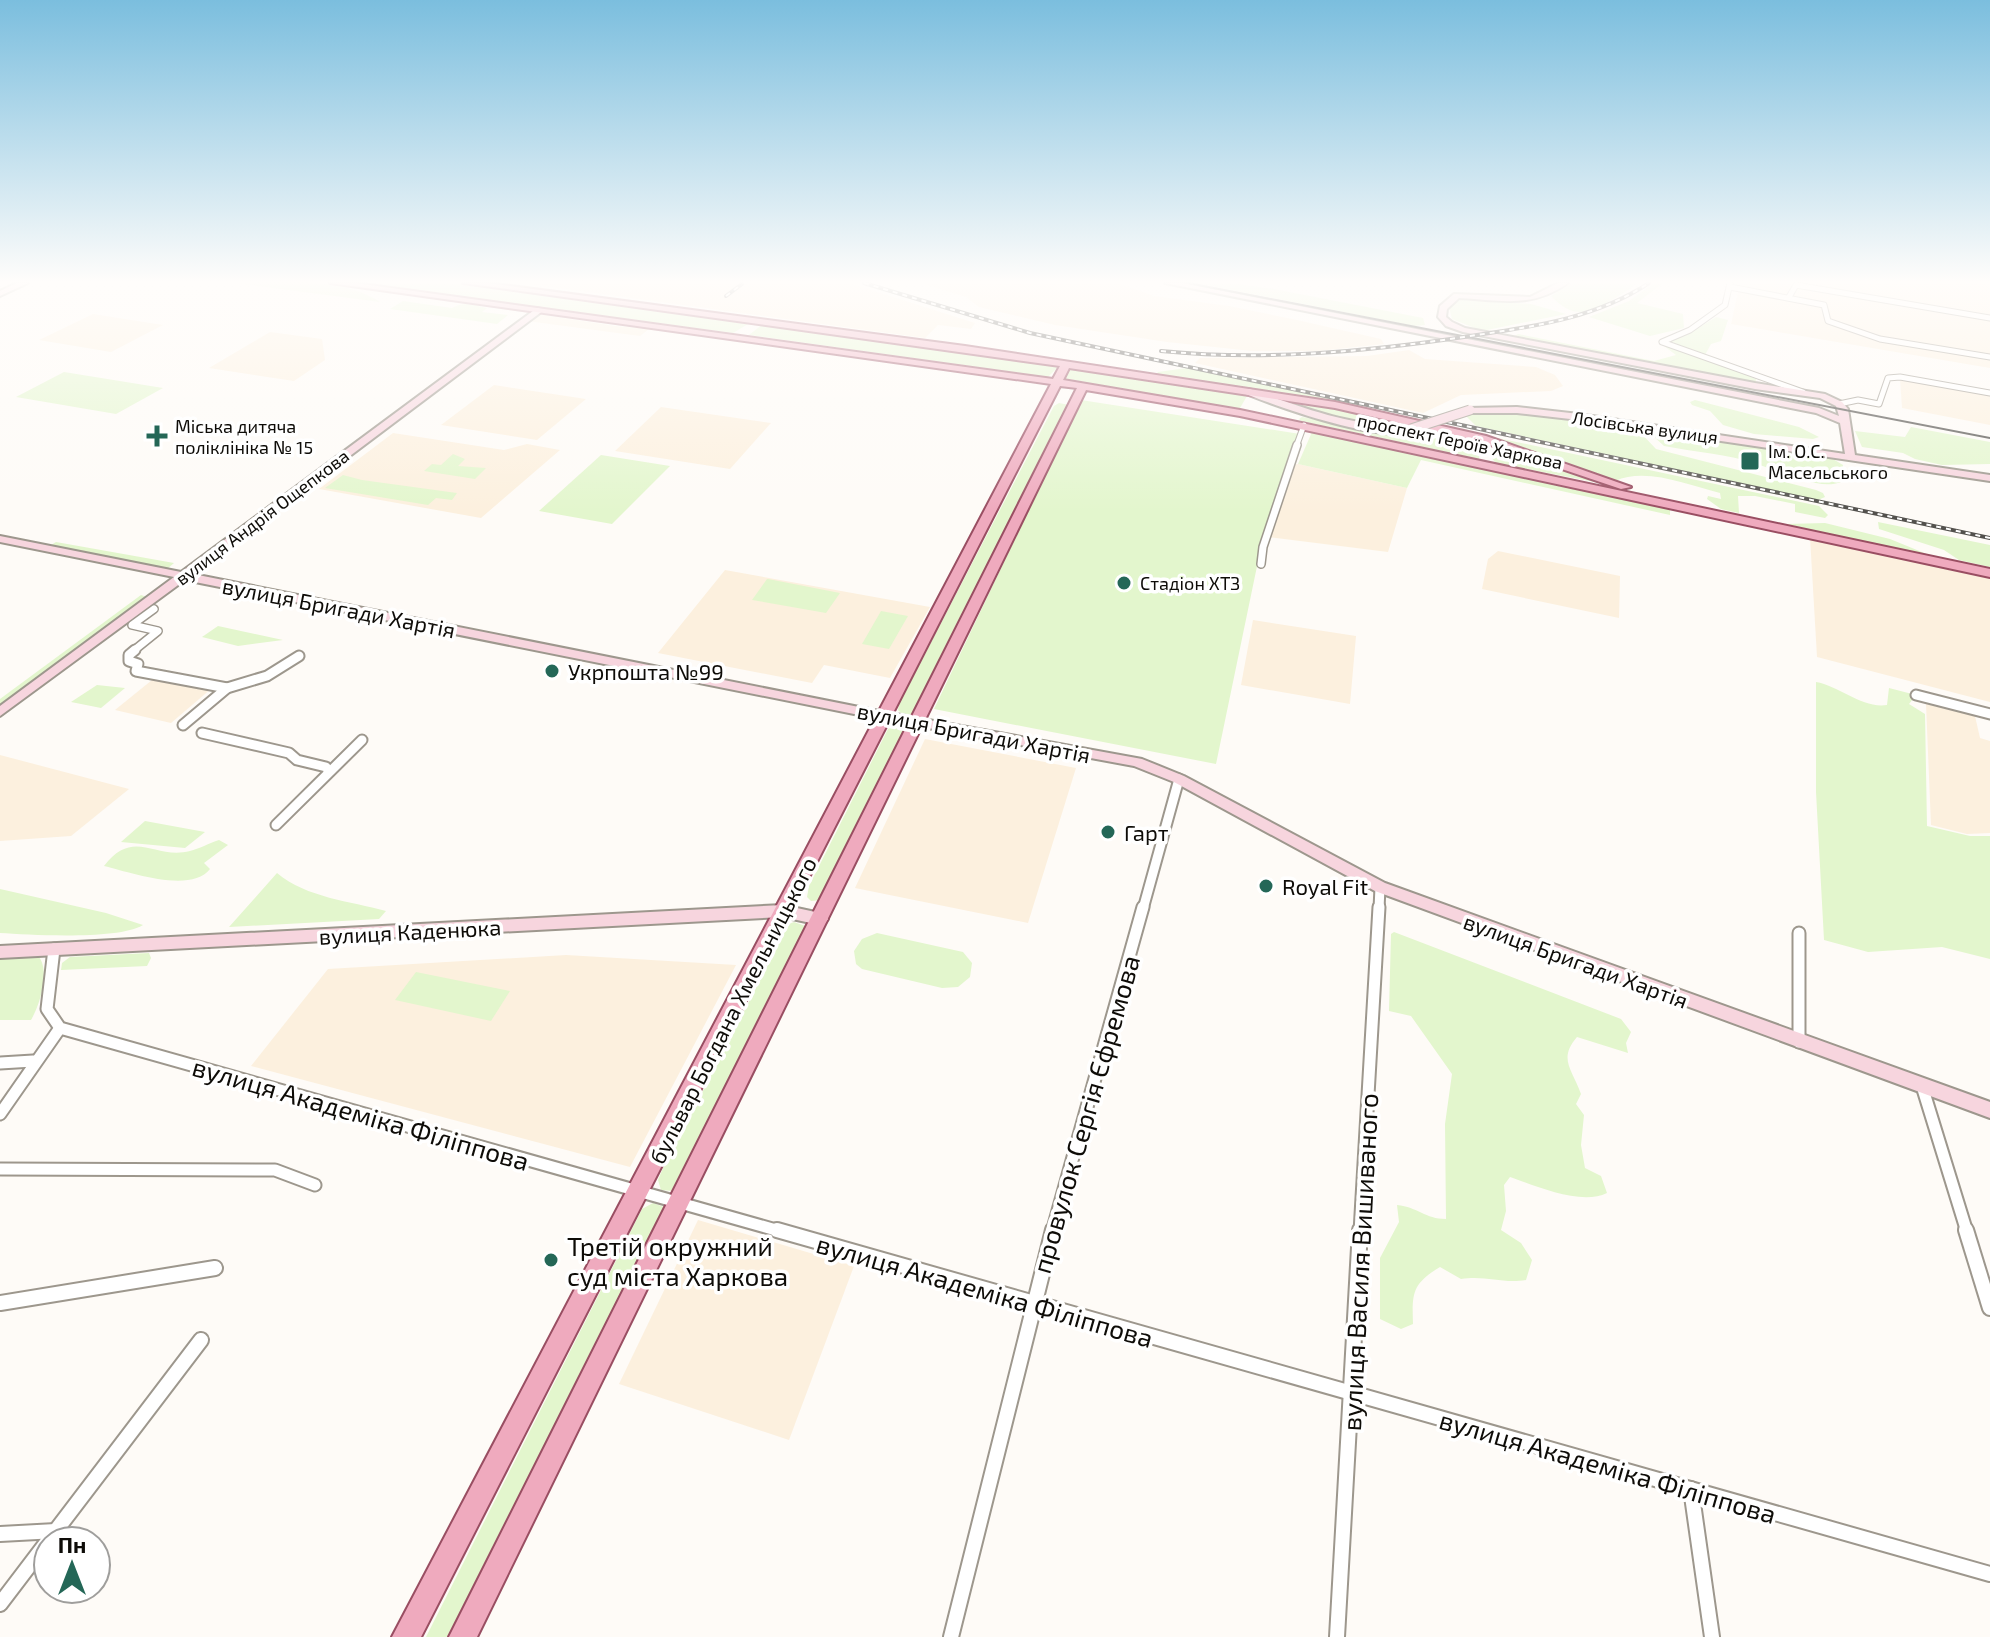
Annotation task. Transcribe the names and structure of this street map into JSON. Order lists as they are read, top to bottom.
{
  "streets": {
    "main road": ["проспект Героїв Харкова", "бульвар Богдана Хмельницького"],
    "street": [
      "Лосівська вулиця",
      "вулиця Андрія Ощепкова",
      "вулиця Бригади Хартія",
      "вулиця Каденюка",
      "вулиця Академіка Філіппова",
      "провулок Сергія Єфремова",
      "вулиця Василя Вишиваного"
    ]
  },
  "crossings": [
    ["Лосівська вулиця", "проспект Героїв Харкова"],
    ["проспект Героїв Харкова", "бульвар Богдана Хмельницького"],
    ["вулиця Андрія Ощепкова", "вулиця Бригади Хартія"],
    ["вулиця Бригади Хартія", "бульвар Богдана Хмельницького"],
    ["вулиця Бригади Хартія", "провулок Сергія Єфремова"],
    ["вулиця Бригади Хартія", "вулиця Василя Вишиваного"],
    ["вулиця Каденюка", "бульвар Богдана Хмельницького"],
    ["бульвар Богдана Хмельницького", "вулиця Академіка Філіппова"],
    ["вулиця Академіка Філіппова", "провулок Сергія Єфремова"],
    ["вулиця Академіка Філіппова", "вулиця Василя Вишиваного"]
  ],
  "places": {
    "health": ["Міська дитяча поліклініка № 15"],
    "transit": ["Ім. О.С. Масельського"],
    "other": [
      "Стадіон ХТЗ",
      "Укрпошта №99",
      "Гарт",
      "Royal Fit",
      "Третій окружний суд міста Харкова"
    ]
  },
  "north": "top"
}
